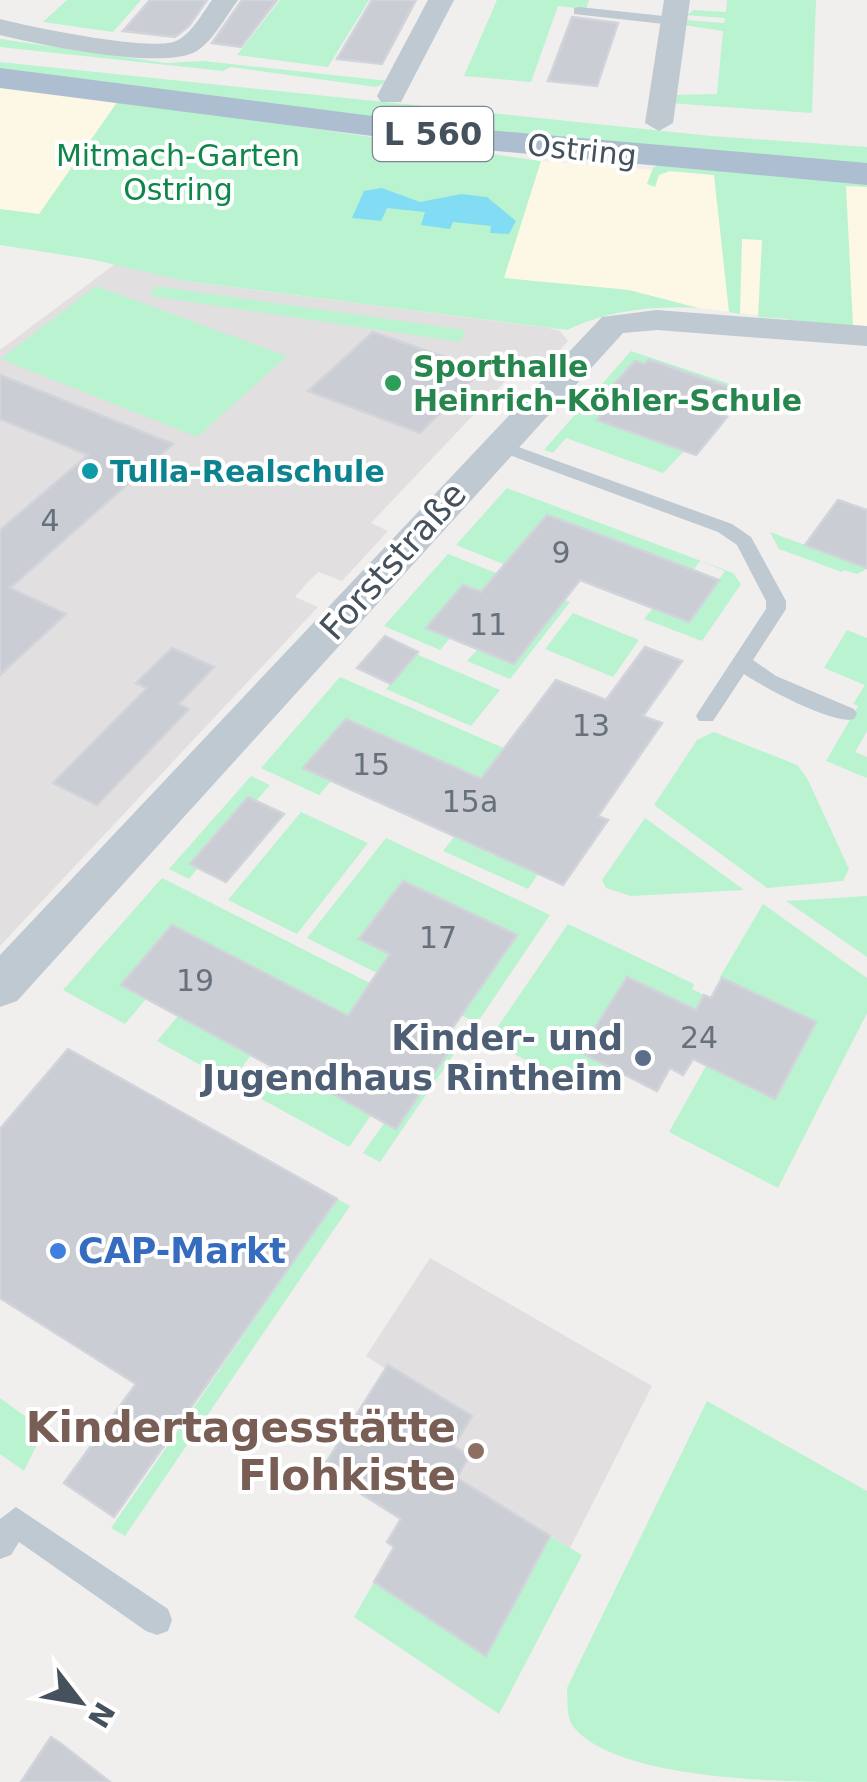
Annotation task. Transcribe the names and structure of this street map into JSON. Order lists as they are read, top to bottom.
{
  "streets": {
    "main road": ["L 560", "Ostring"],
    "street": ["Forststraße"]
  },
  "parks": ["Mitmach-Garten Ostring"],
  "places": [
    "Sporthalle Heinrich-Köhler-Schule",
    "Tulla-Realschule",
    "Kinder- und Jugendhaus Rintheim",
    "CAP-Markt",
    "Kindertagesstätte Flohkiste"
  ],
  "house_numbers": [
    "4",
    "9",
    "11",
    "13",
    "15",
    "15a",
    "17",
    "19",
    "24"
  ],
  "north": "bottom right"
}
